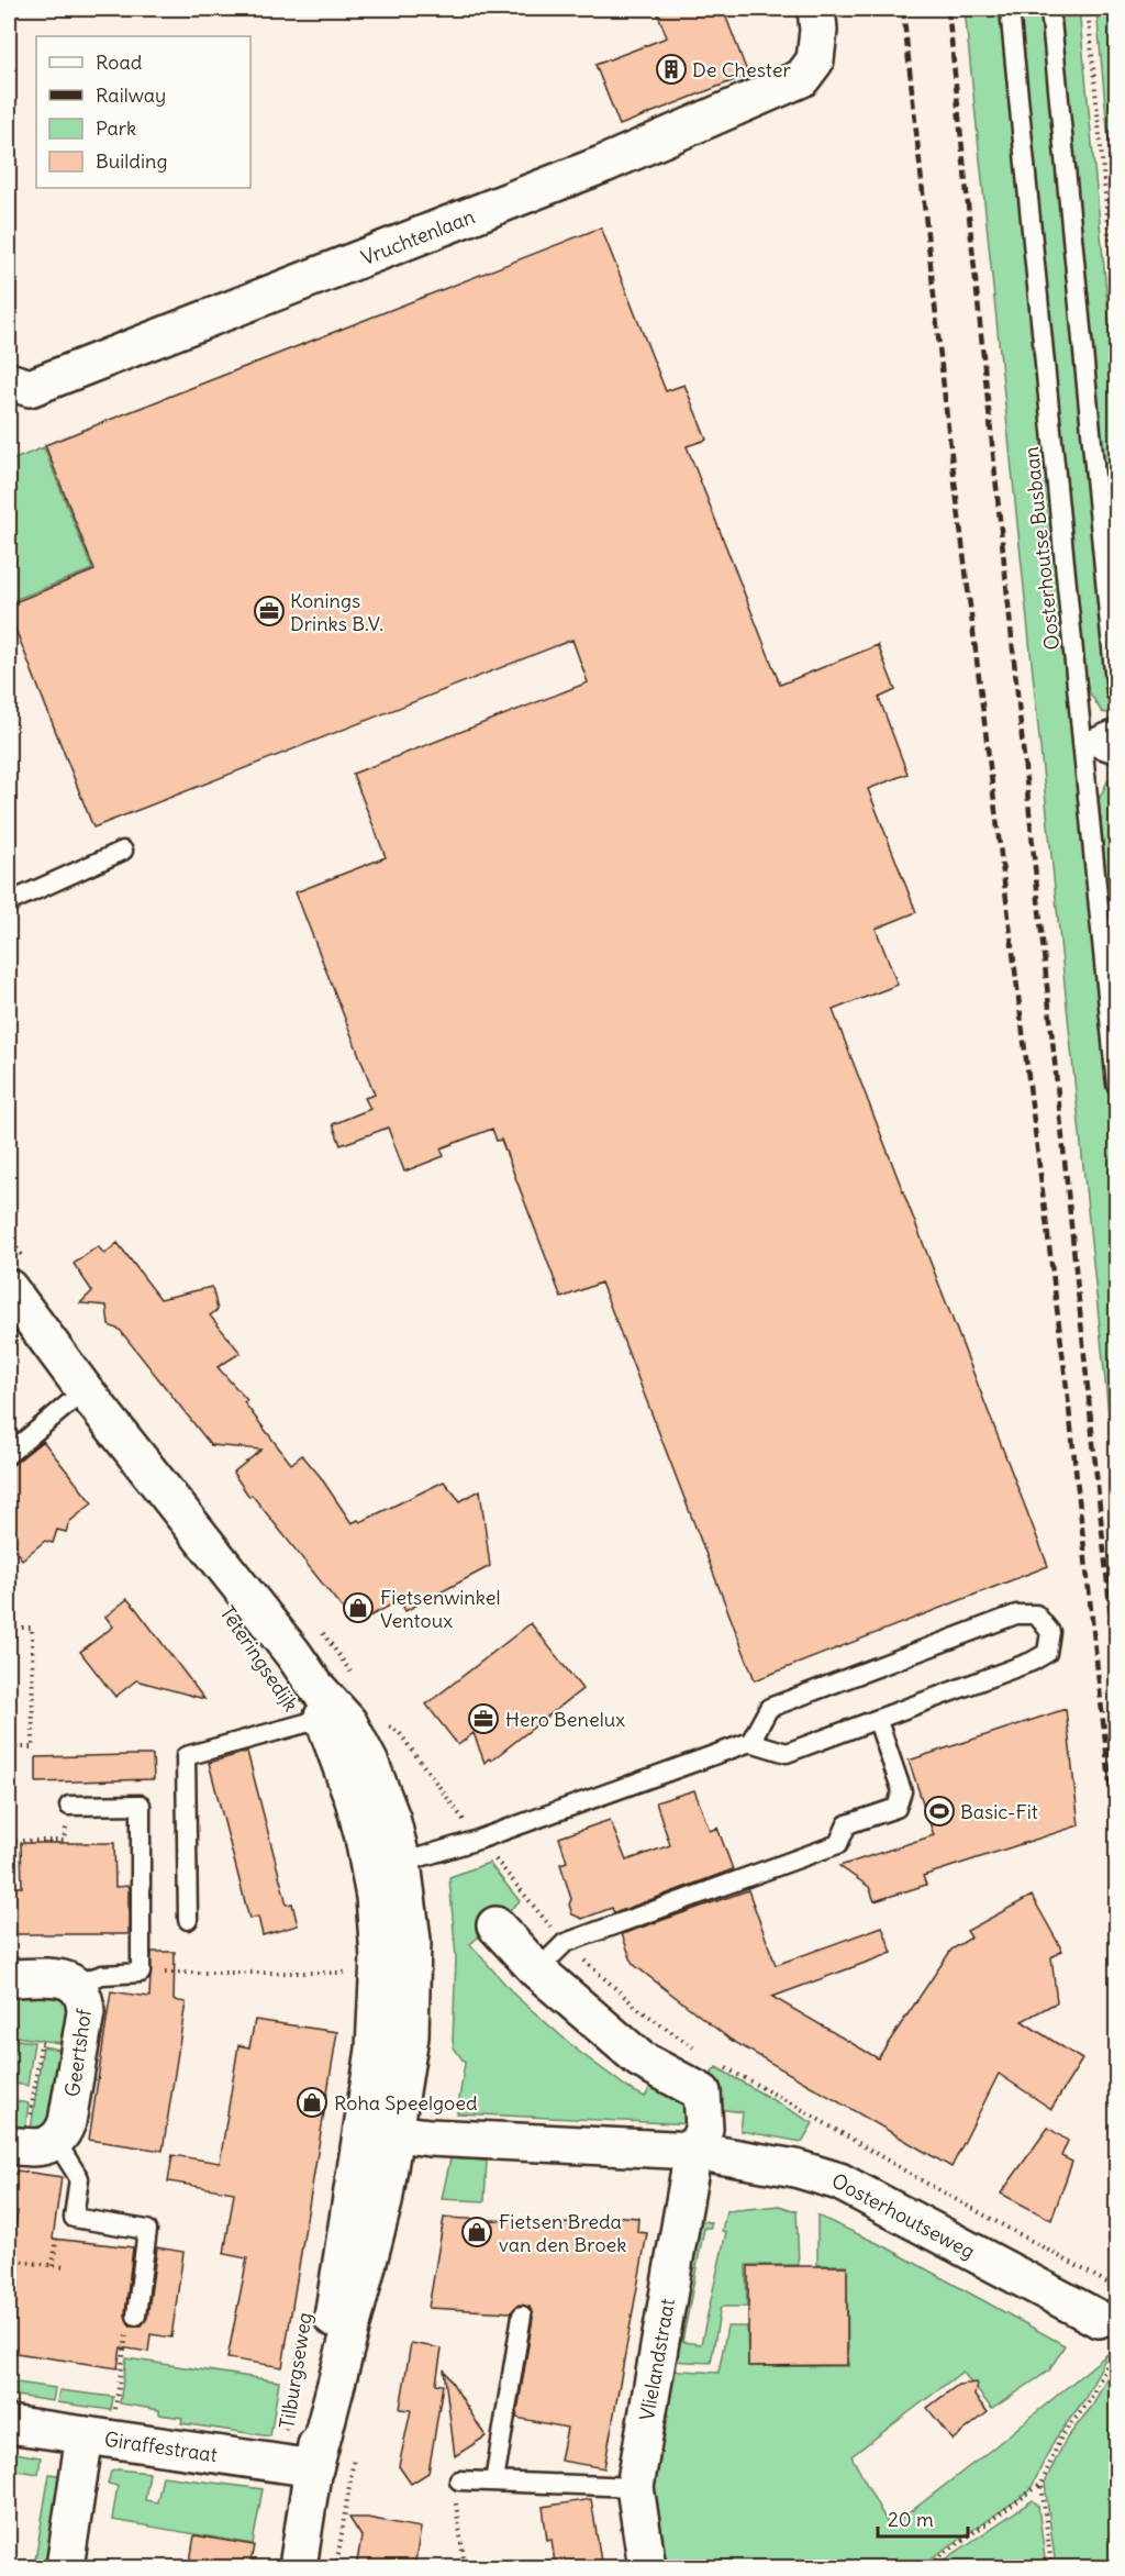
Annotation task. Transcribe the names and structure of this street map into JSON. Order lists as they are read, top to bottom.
{
  "streets": {
    "street": [
      "Vruchtenlaan",
      "Teteringsedijk",
      "Geertshof",
      "Oosterhoutseweg",
      "Vlielandstraat",
      "Tilburgseweg",
      "Giraffestraat"
    ],
    "lane": ["Oosterhoutse Busbaan"]
  },
  "crossings": [
    ["Teteringsedijk", "Oosterhoutseweg"],
    ["Teteringsedijk", "Tilburgseweg"],
    ["Oosterhoutseweg", "Vlielandstraat"],
    ["Oosterhoutseweg", "Tilburgseweg"],
    ["Tilburgseweg", "Giraffestraat"]
  ],
  "places": {
    "building": ["De Chester"],
    "office": ["Konings Drinks B.V.", "Hero Benelux"],
    "shop": ["Fietsenwinkel Ventoux", "Roha Speelgoed", "Fietsen Breda van den Broek"],
    "sports": ["Basic-Fit"]
  },
  "legend": [
    "Road",
    "Railway",
    "Park",
    "Building"
  ],
  "scale_bar": "20 m"
}
